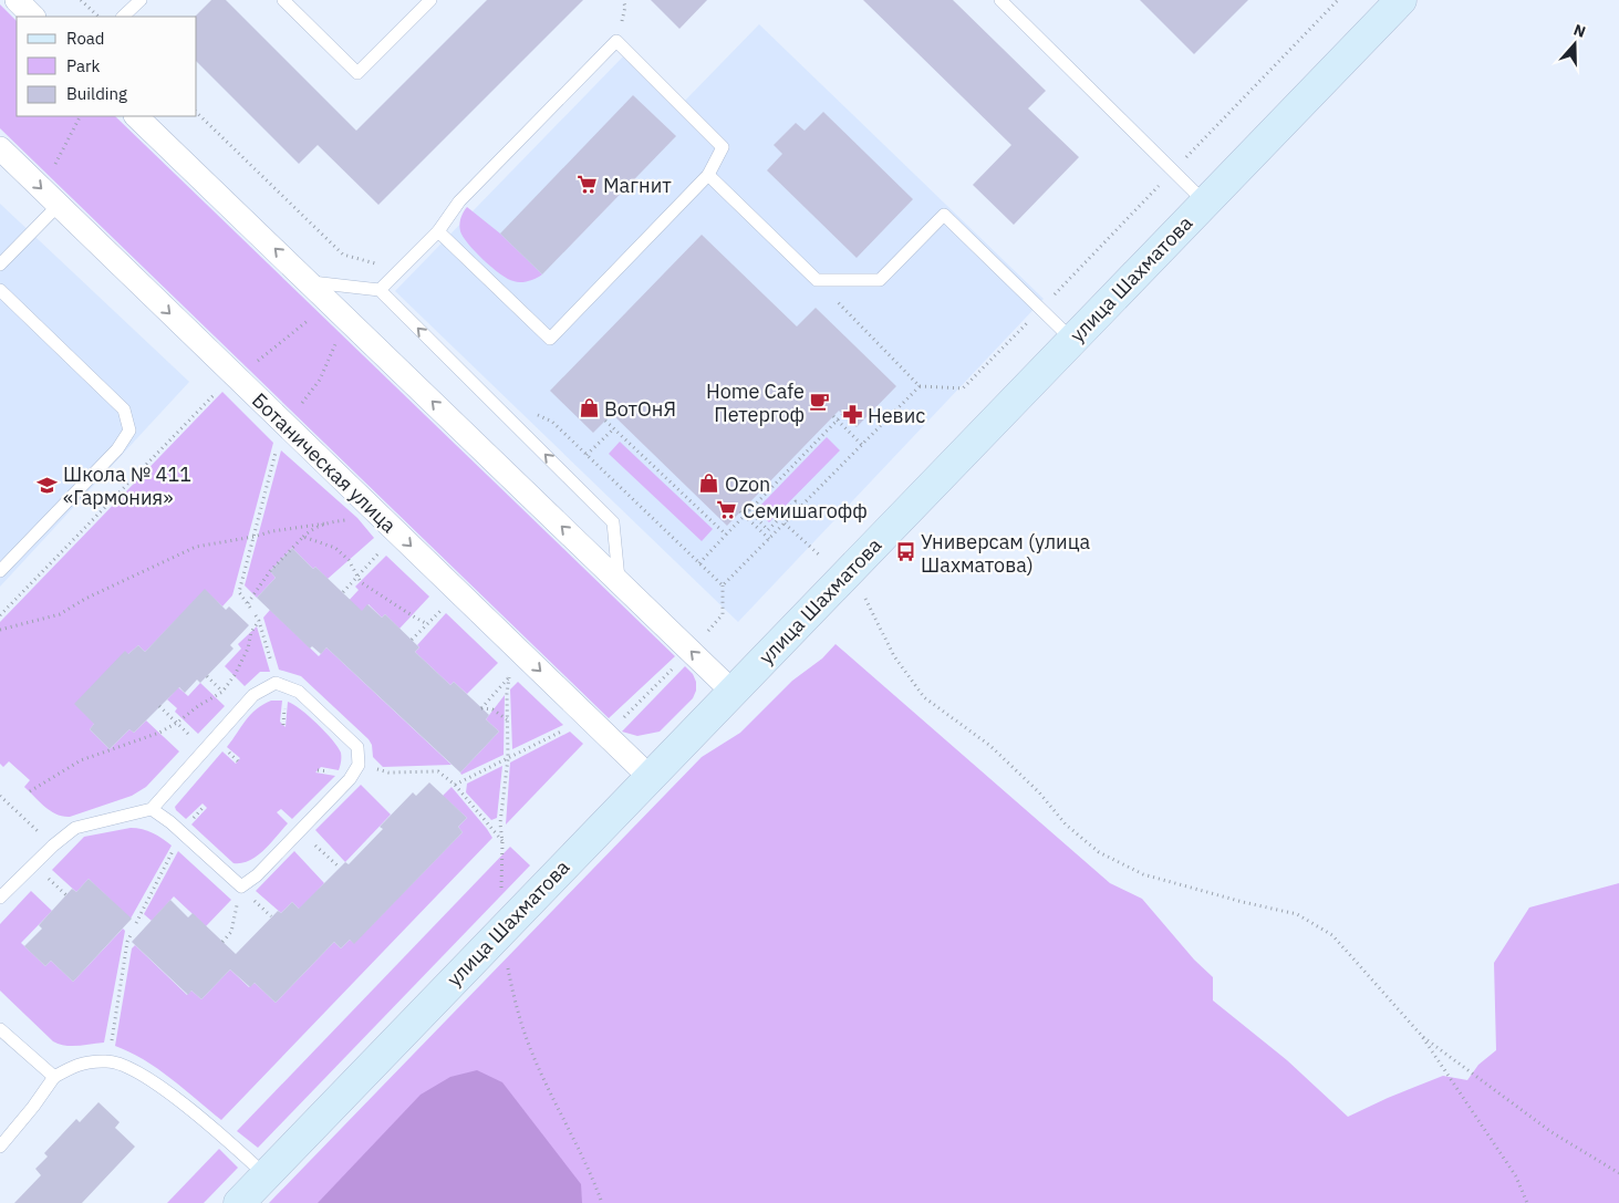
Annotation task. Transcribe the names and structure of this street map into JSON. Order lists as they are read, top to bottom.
{
  "streets": {
    "street": ["улица Шахматова", "Ботаническая улица"]
  },
  "crossings": [
    ["улица Шахматова", "Ботаническая улица"]
  ],
  "places": {
    "supermarket": ["Магнит", "Семишагофф"],
    "cafe": ["Home Cafe Петергоф"],
    "shop": ["ВотОнЯ", "Ozon"],
    "pharmacy": ["Невис"],
    "school or university": ["Школа № 411 «Гармония»"],
    "bus stop": ["Универсам (улица Шахматова)"]
  },
  "legend": ["Road", "Park", "Building"],
  "north": "top"
}
